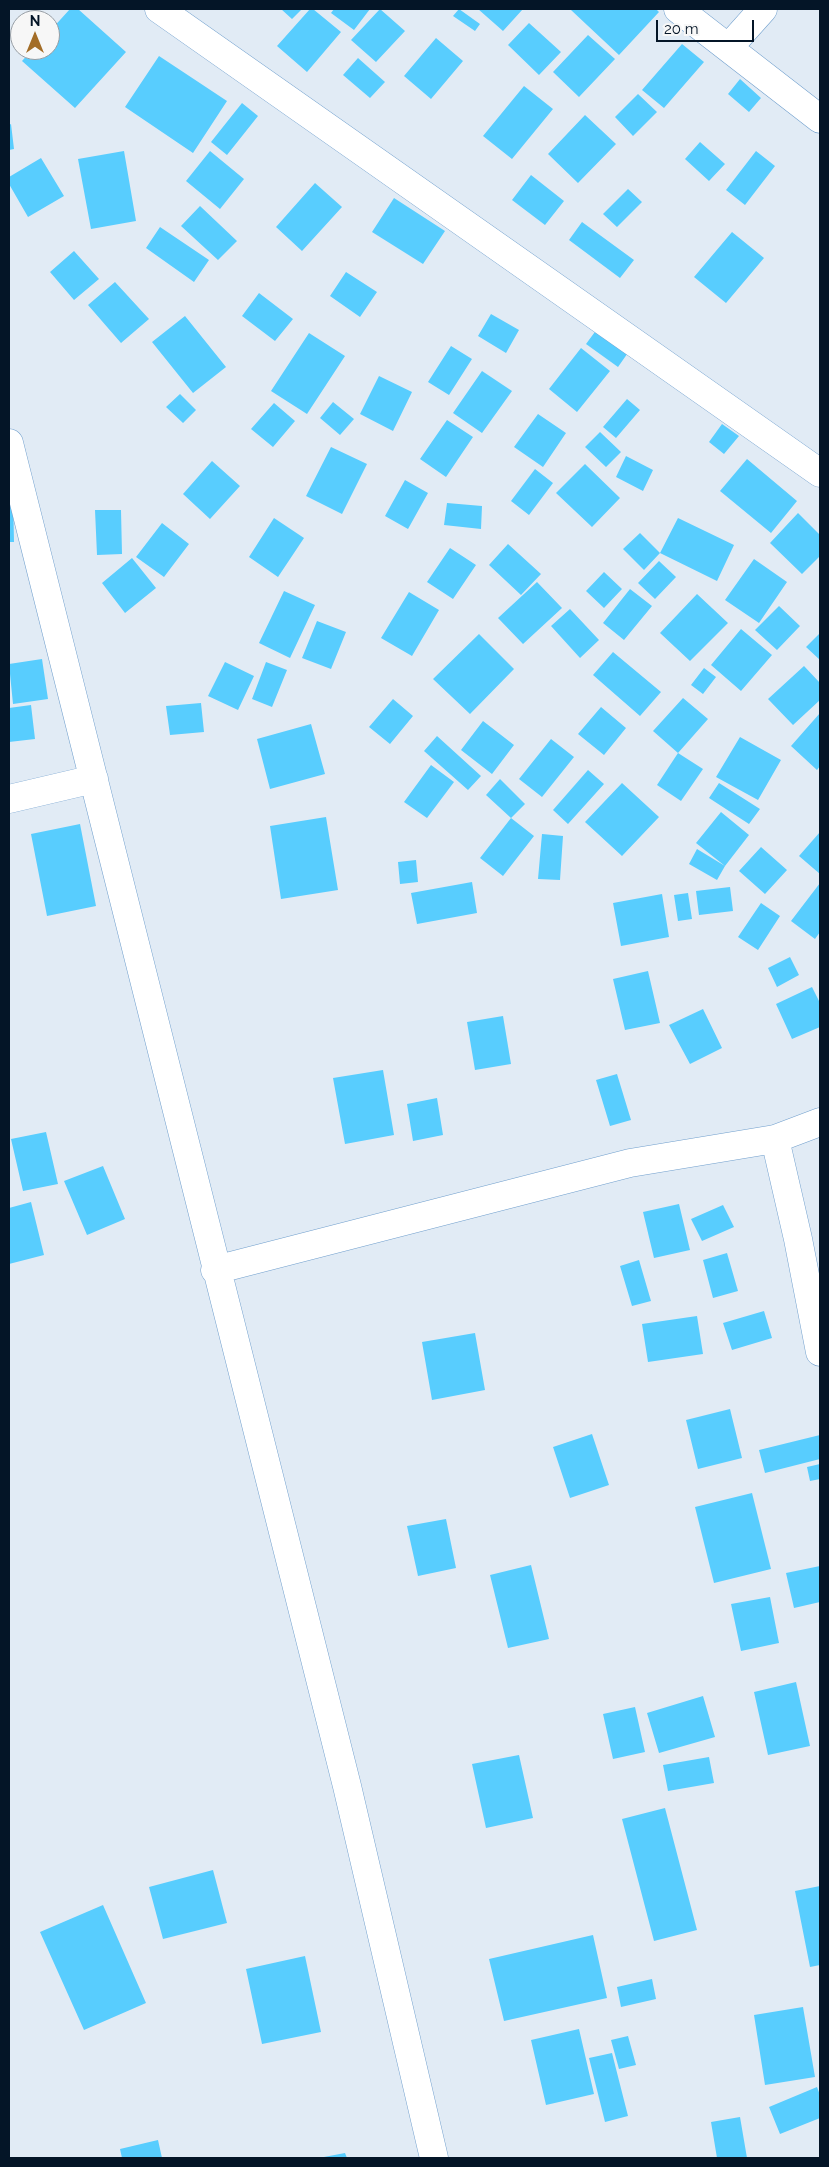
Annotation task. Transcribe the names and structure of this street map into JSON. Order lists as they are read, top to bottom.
{
  "scale_bar": "20 m",
  "north": "top"
}
